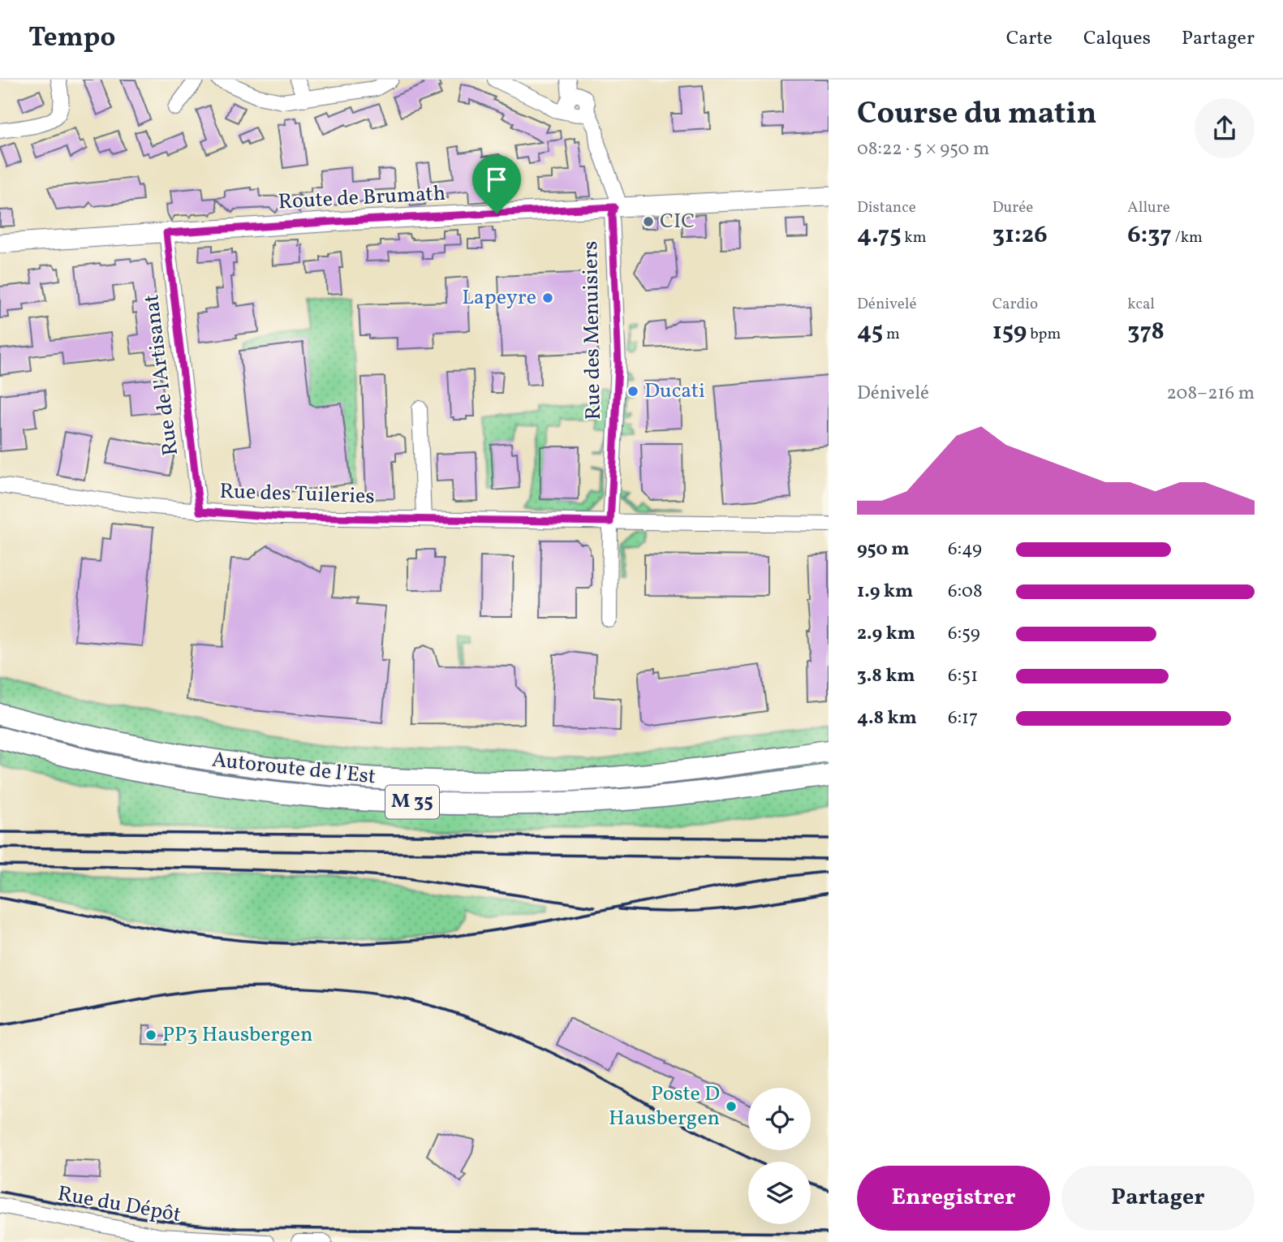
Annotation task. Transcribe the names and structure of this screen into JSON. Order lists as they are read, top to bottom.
{
  "streets": {
    "highway": ["Autoroute de l’Est", "M 35"],
    "main road": ["Route de Brumath"],
    "street": [
      "Rue des Menuisiers",
      "Rue de l'Artisanat",
      "Rue des Tuileries",
      "Rue du Dépôt"
    ]
  },
  "crossings": [
    ["Route de Brumath", "Rue des Menuisiers"],
    ["Route de Brumath", "Rue de l'Artisanat"],
    ["Rue des Menuisiers", "Rue des Tuileries"],
    ["Rue de l'Artisanat", "Rue des Tuileries"]
  ],
  "places": [
    "CIC",
    "Lapeyre",
    "Ducati",
    "PP3 Hausbergen",
    "Poste D Hausbergen"
  ],
  "page": {
    "header": "Tempo",
    "nav": ["Carte", "Calques", "Partager"],
    "heading": ["Course du matin", "08:22 · 5 × 950 m"],
    "stats": [
      ["Distance", "4.75 km"],
      ["Durée", "31:26"],
      ["Allure", "6:37 /km"],
      ["Dénivelé", "45 m"],
      ["Cardio", "159 bpm"],
      ["kcal", "378"]
    ],
    "chart": ["Dénivelé", "208–216 m"],
    "list": [
      {
        "name": "950 m",
        "note": "6:49"
      },
      {
        "name": "1.9 km",
        "note": "6:08"
      },
      {
        "name": "2.9 km",
        "note": "6:59"
      },
      {
        "name": "3.8 km",
        "note": "6:51"
      },
      {
        "name": "4.8 km",
        "note": "6:17"
      }
    ],
    "buttons": ["Enregistrer", "Partager"]
  }
}
